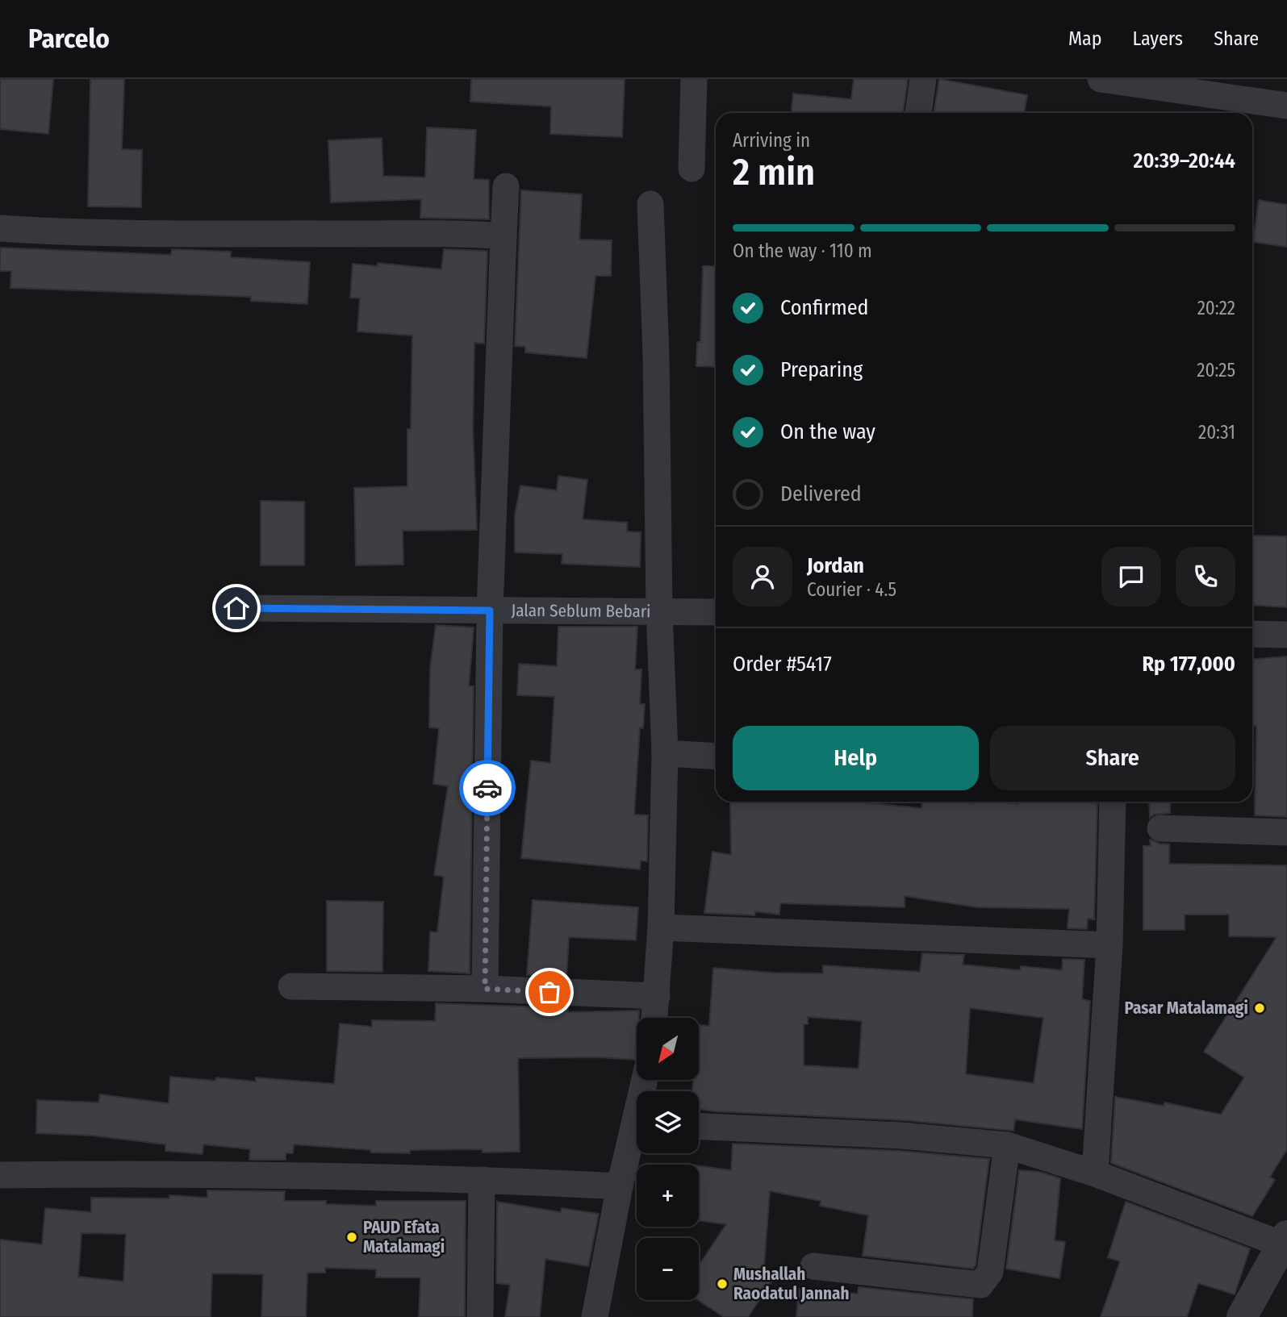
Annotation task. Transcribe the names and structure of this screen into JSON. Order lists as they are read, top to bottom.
{
  "streets": {
    "street": ["Jalan Seblum Bebari"]
  },
  "places": ["Pasar Matalamagi", "PAUD Efata Matalamagi", "Mushallah Raodatul Jannah"],
  "north": "bottom left",
  "page": {
    "header": "Parcelo",
    "nav": ["Map", "Layers", "Share"],
    "heading": ["2 min", "Arriving in", "20:39–20:44"],
    "panel": [
      "Jordan",
      "Courier · 4.5",
      "Order #5417",
      "Rp 177,000"
    ],
    "bar": "On the way · 110 m",
    "list": [
      ["Confirmed", "20:22"],
      ["Preparing", "20:25"],
      ["On the way", "20:31"],
      "Delivered"
    ],
    "buttons": ["Help", "Share"],
    "map_buttons": ["+", "−"]
  }
}
